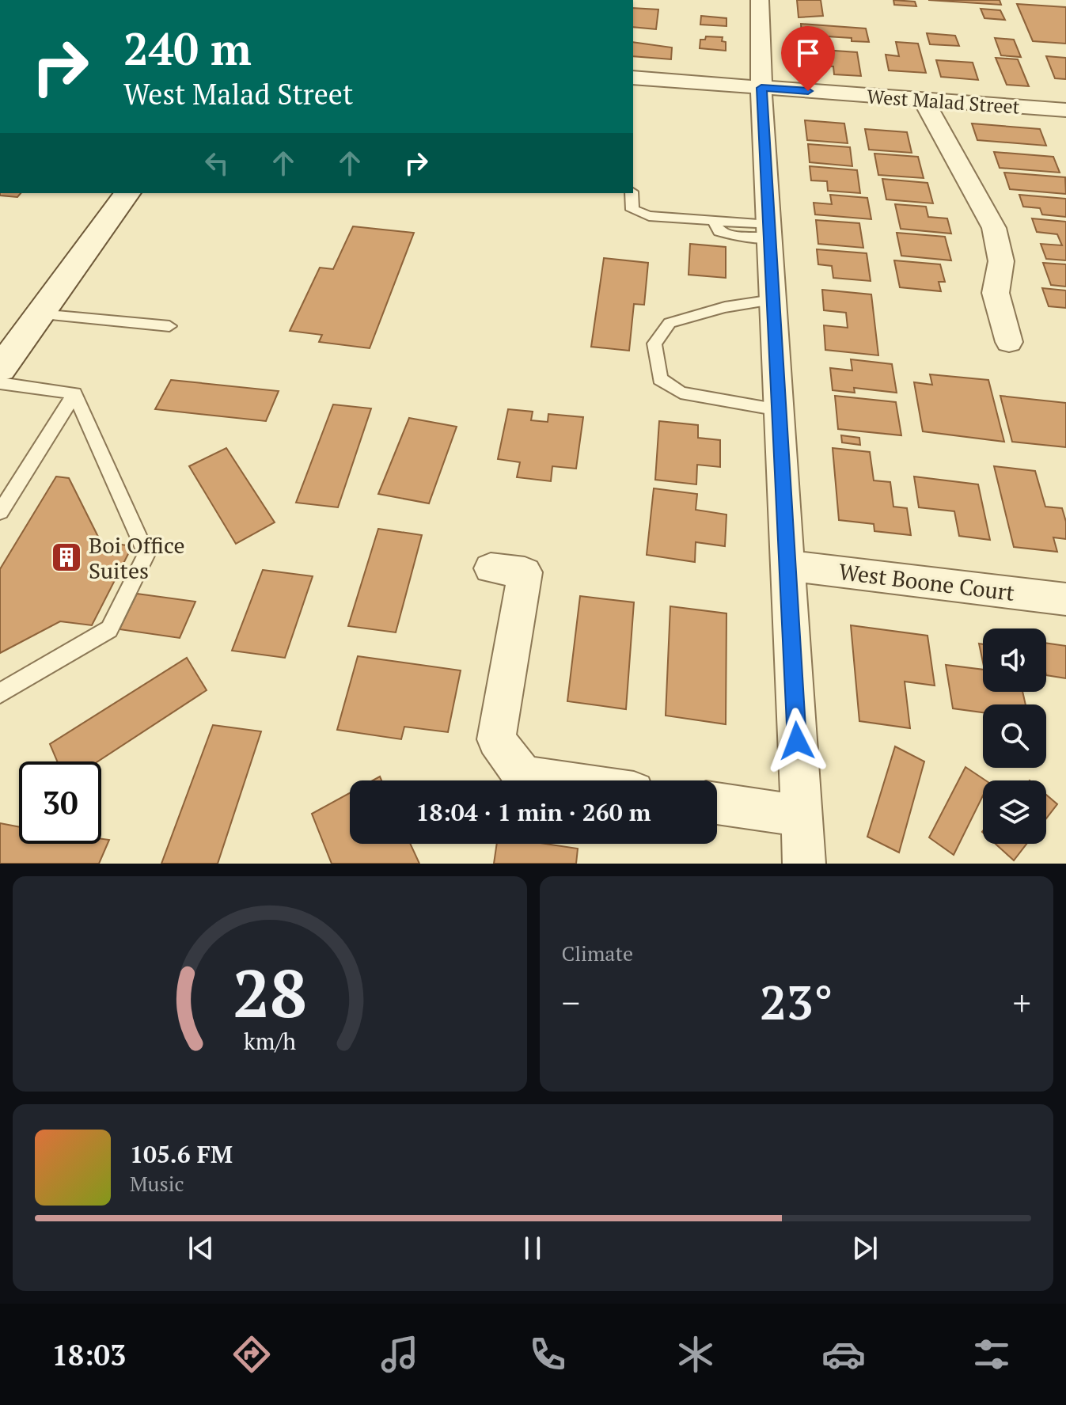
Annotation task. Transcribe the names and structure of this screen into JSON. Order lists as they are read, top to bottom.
{
  "streets": {
    "street": ["West Malad Street", "West Boone Court"]
  },
  "places": {
    "building": ["Boi Office Suites"]
  },
  "page": {
    "turn": ["240 m", "West Malad Street"],
    "limit": "30",
    "trip": "18:04 · 1 min · 260 m",
    "tile": "Climate",
    "heat": ["−", "23°", "+"],
    "song": ["105.6 FM", "Music"],
    "tabs": "18:03",
    "gauge": ["28", "km/h"]
  }
}
